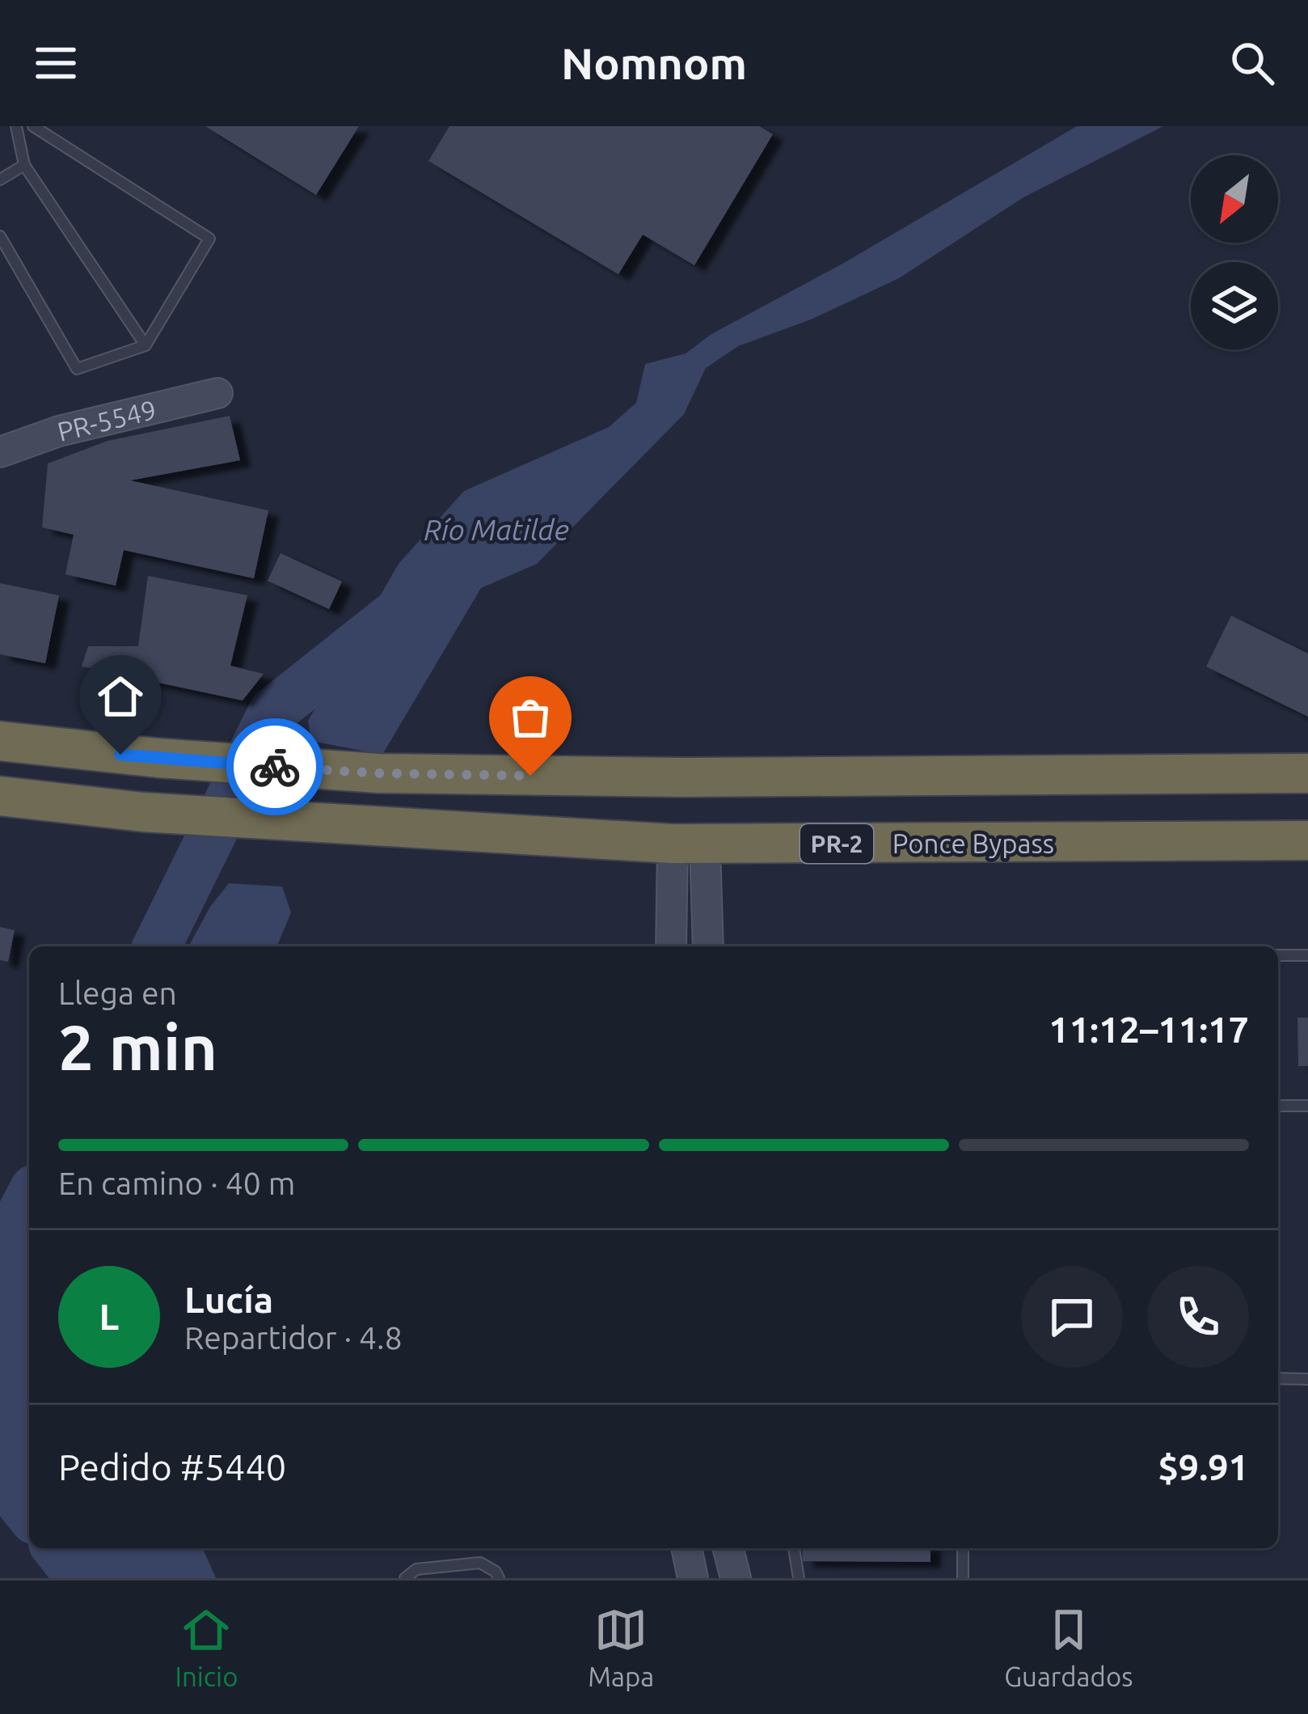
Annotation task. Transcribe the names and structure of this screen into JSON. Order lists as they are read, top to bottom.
{
  "streets": {
    "highway": ["Ponce Bypass", "PR-2"],
    "street": ["PR-5549"]
  },
  "water": ["Río Matilde"],
  "north": "bottom left",
  "page": {
    "header": "Nomnom",
    "heading": ["2 min", "Llega en", "11:12–11:17"],
    "panel": [
      "Lucía",
      "Repartidor · 4.8",
      "Pedido #5440",
      "$9.91"
    ],
    "bar": "En camino · 40 m",
    "round": "L",
    "tabs": ["Inicio", "Mapa", "Guardados"]
  }
}
